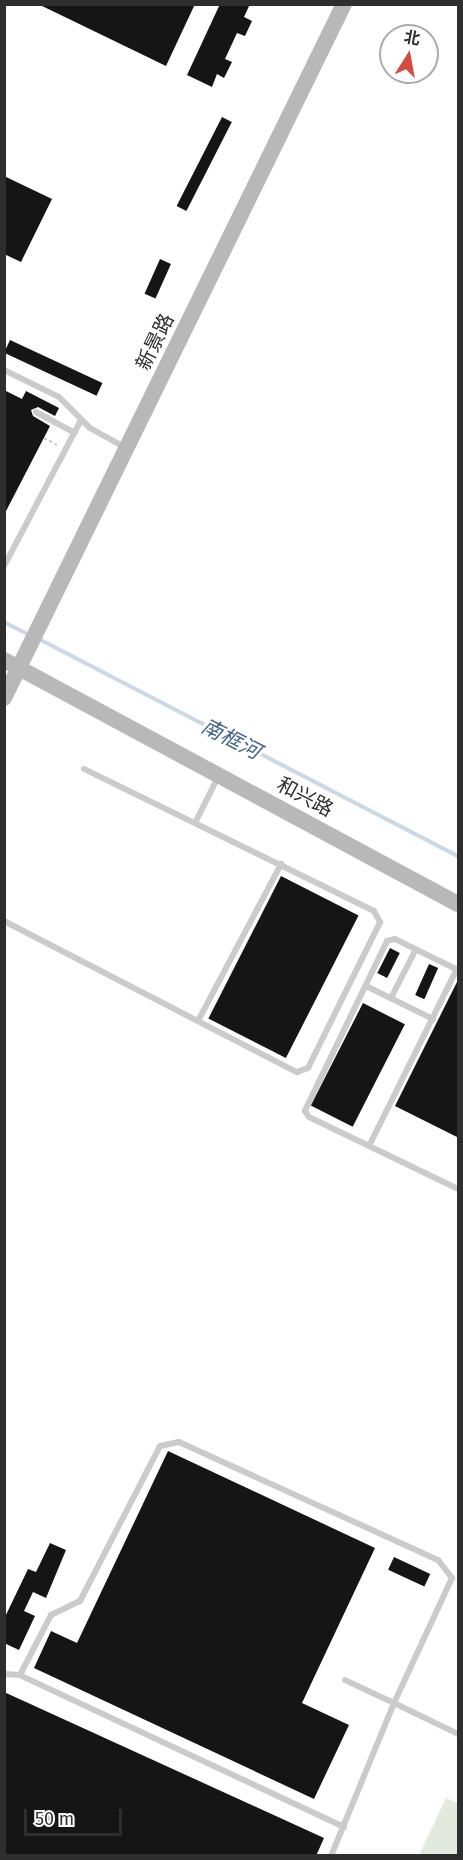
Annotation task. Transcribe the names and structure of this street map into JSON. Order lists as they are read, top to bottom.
{
  "streets": {
    "street": ["新景路", "和兴路"]
  },
  "crossings": [
    ["新景路", "和兴路"]
  ],
  "water": ["南框河"],
  "scale_bar": "50 m",
  "north": "top"
}
